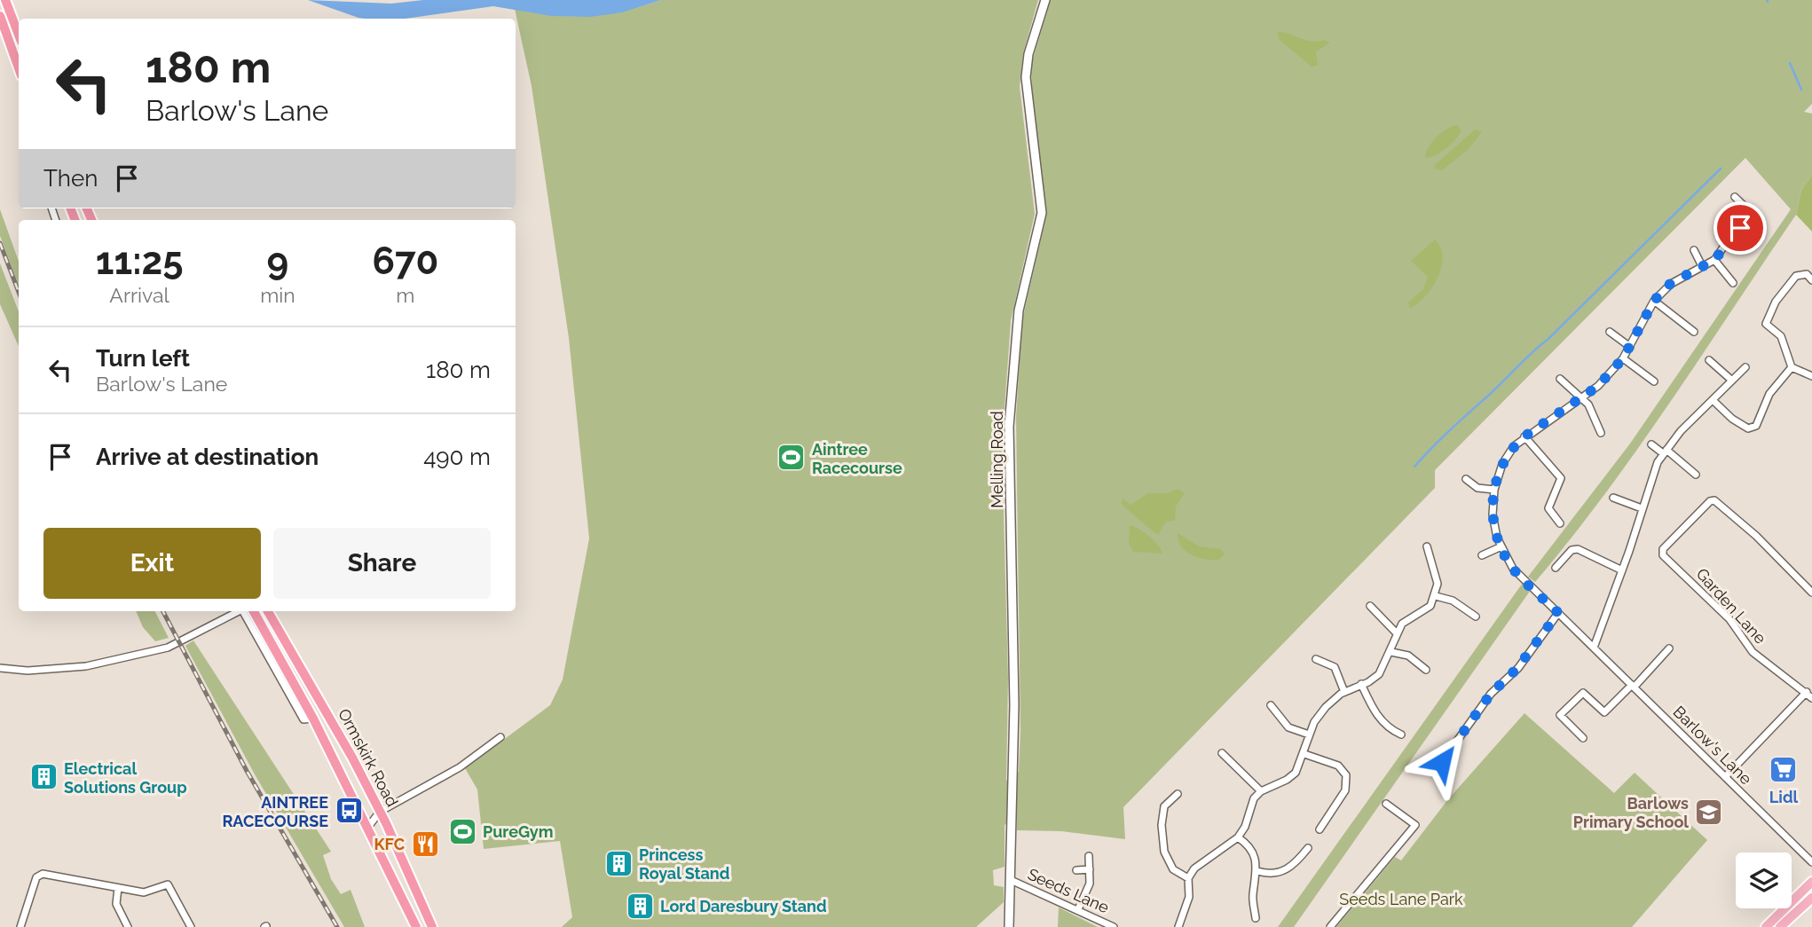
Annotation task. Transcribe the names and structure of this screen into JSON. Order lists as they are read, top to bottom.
{
  "streets": {
    "highway": ["Ormskirk Road"],
    "street": [
      "Melling Road",
      "Garden Lane",
      "Barlow's Lane",
      "Seeds Lane"
    ]
  },
  "crossings": [
    ["Melling Road", "Seeds Lane"]
  ],
  "parks": ["Seeds Lane Park"],
  "places": {
    "sports": ["Aintree Racecourse", "PureGym"],
    "supermarket": ["Lidl"],
    "building": ["Electrical Solutions Group", "Princess Royal Stand", "Lord Daresbury Stand"],
    "bus stop": ["AINTREE RACECOURSE"],
    "school or university": ["Barlows Primary School"],
    "restaurant": ["KFC"]
  },
  "page": {
    "turn": ["180 m", "Barlow's Lane"],
    "then": "Then",
    "eta": [
      "11:25",
      "Arrival",
      "9",
      "min",
      "670",
      "m"
    ],
    "list": [
      {
        "name": "Turn left",
        "note": "Barlow's Lane",
        "value": "180 m"
      },
      {
        "name": "Arrive at destination",
        "value": "490 m"
      }
    ],
    "buttons": ["Exit", "Share"]
  }
}
